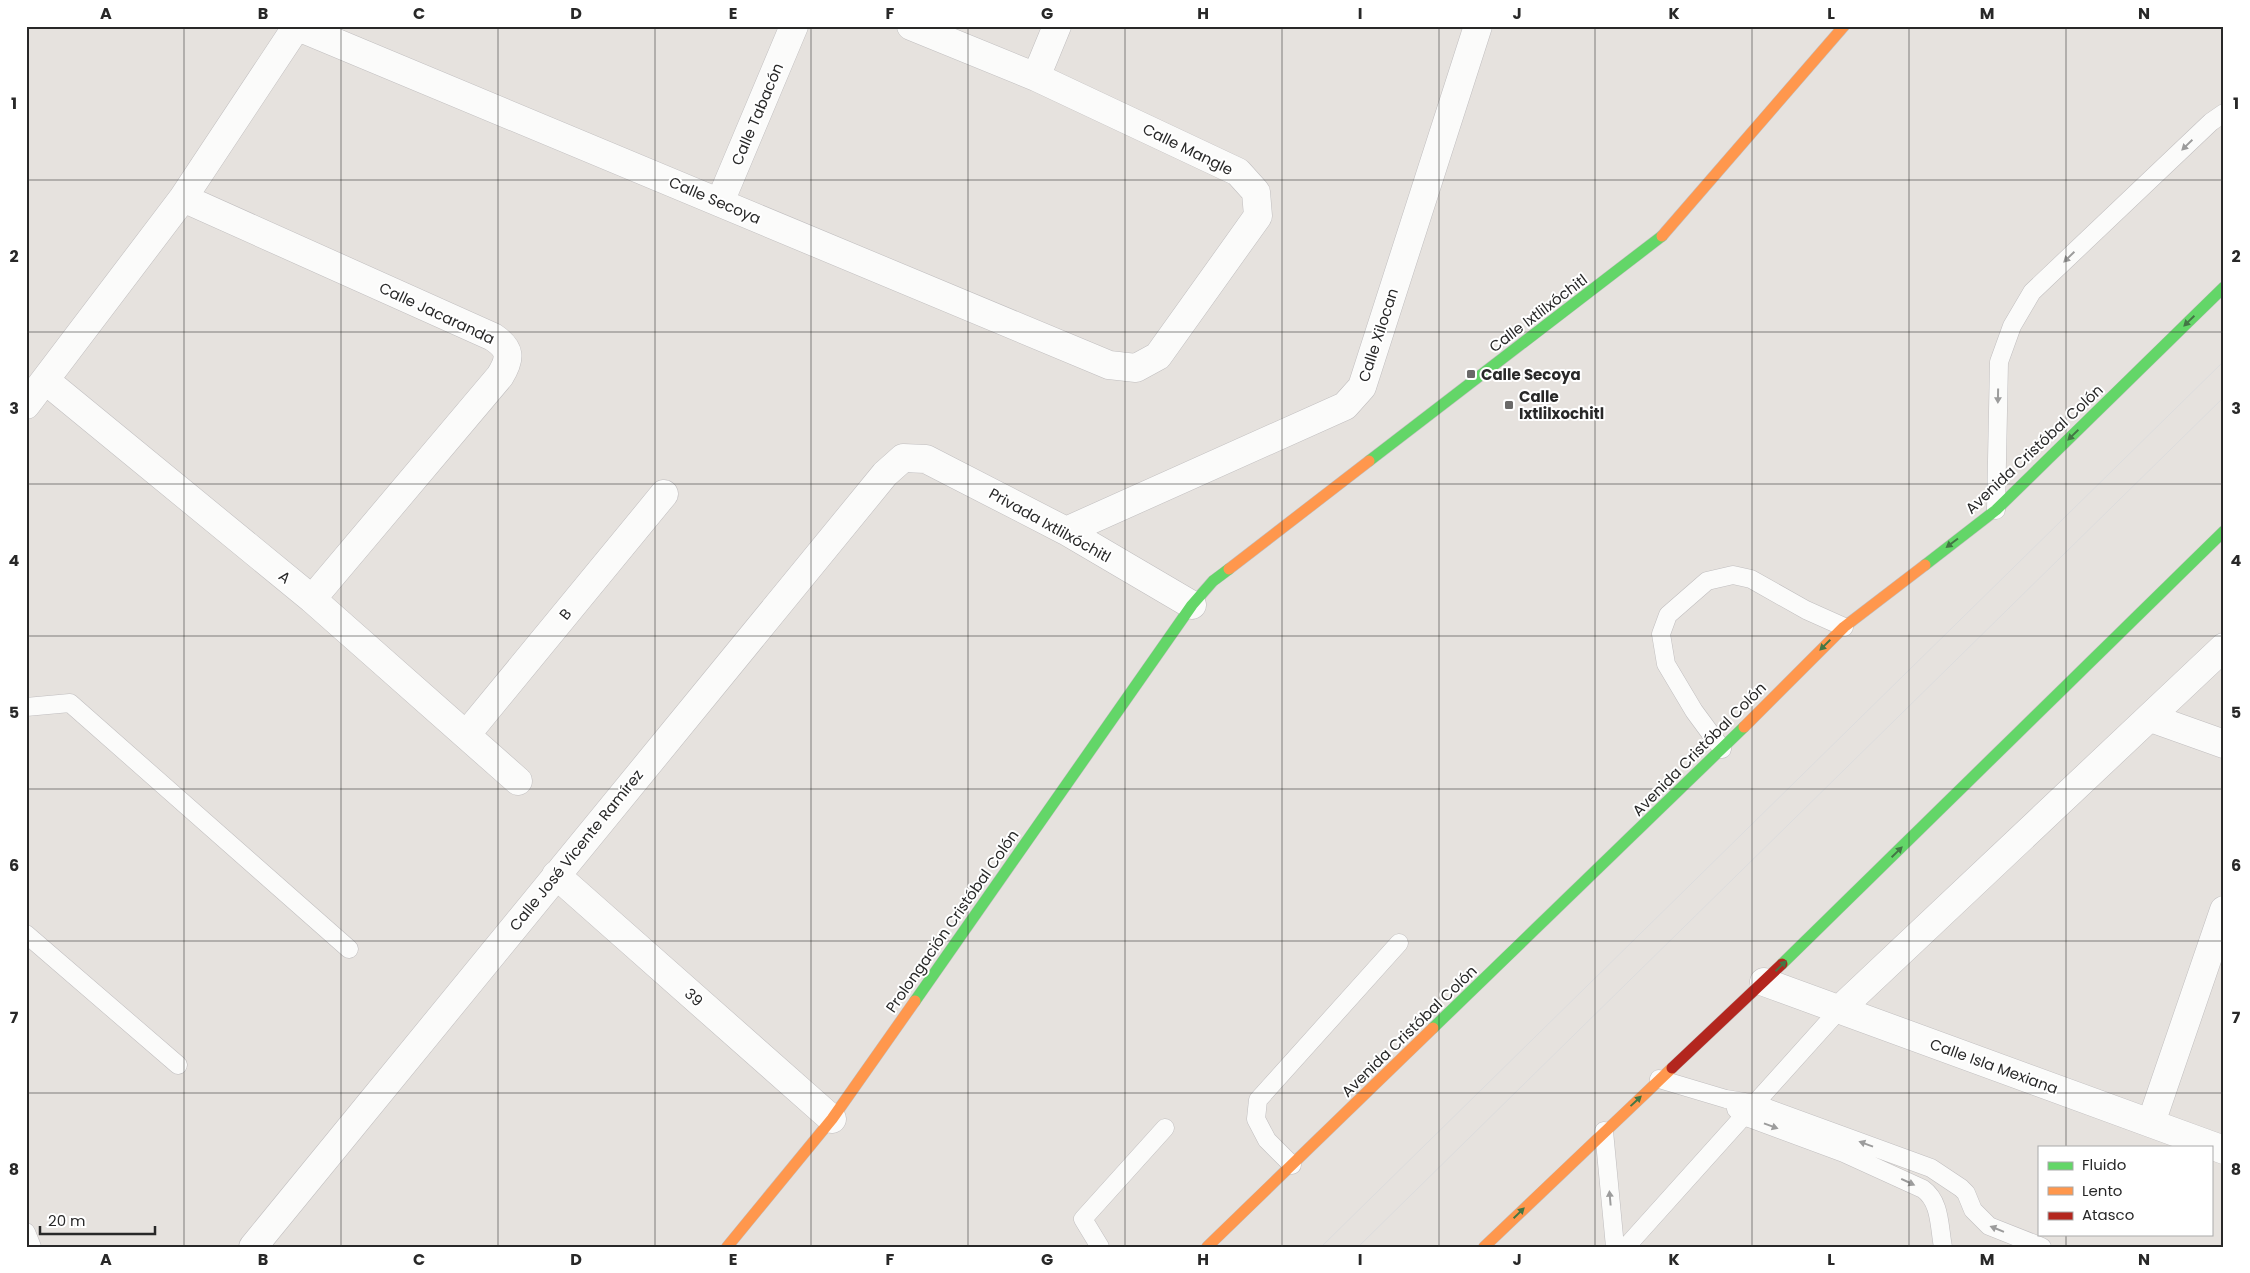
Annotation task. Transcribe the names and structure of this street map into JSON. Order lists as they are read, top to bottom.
{
  "streets": {
    "main road": ["Calle Ixtlilxóchitl", "Avenida Cristóbal Colón", "Prolongación Cristóbal Colón"],
    "street": [
      "Calle Tabacón",
      "Calle Mangle",
      "Calle Secoya",
      "Calle Jacaranda",
      "Calle Xilocan",
      "Privada Ixtlilxóchitl",
      "A",
      "B",
      "Calle José Vicente Ramírez",
      "39",
      "Calle Isla Mexiana"
    ]
  },
  "crossings": [
    ["Calle Tabacón", "Calle Secoya"],
    ["Calle Mangle", "Calle Secoya"],
    ["Calle Jacaranda", "A"],
    ["Calle Ixtlilxóchitl", "Privada Ixtlilxóchitl"],
    ["Calle Ixtlilxóchitl", "Prolongación Cristóbal Colón"],
    ["Calle Xilocan", "Privada Ixtlilxóchitl"],
    ["Privada Ixtlilxóchitl", "Calle José Vicente Ramírez"],
    ["Privada Ixtlilxóchitl", "Prolongación Cristóbal Colón"],
    ["A", "B"],
    ["Calle José Vicente Ramírez", "39"],
    ["Prolongación Cristóbal Colón", "39"]
  ],
  "one_way": ["Avenida Cristóbal Colón"],
  "places": {
    "transit": ["Calle Secoya", "Calle Ixtlilxochitl"]
  },
  "legend": ["Fluido", "Lento", "Atasco"],
  "scale_bar": "20 m",
  "grid": {
    "columns": [
      "A",
      "B",
      "C",
      "D",
      "E",
      "F",
      "G",
      "H",
      "I",
      "J",
      "K",
      "L",
      "M",
      "N"
    ],
    "rows": [
      "1",
      "2",
      "3",
      "4",
      "5",
      "6",
      "7",
      "8"
    ]
  }
}
